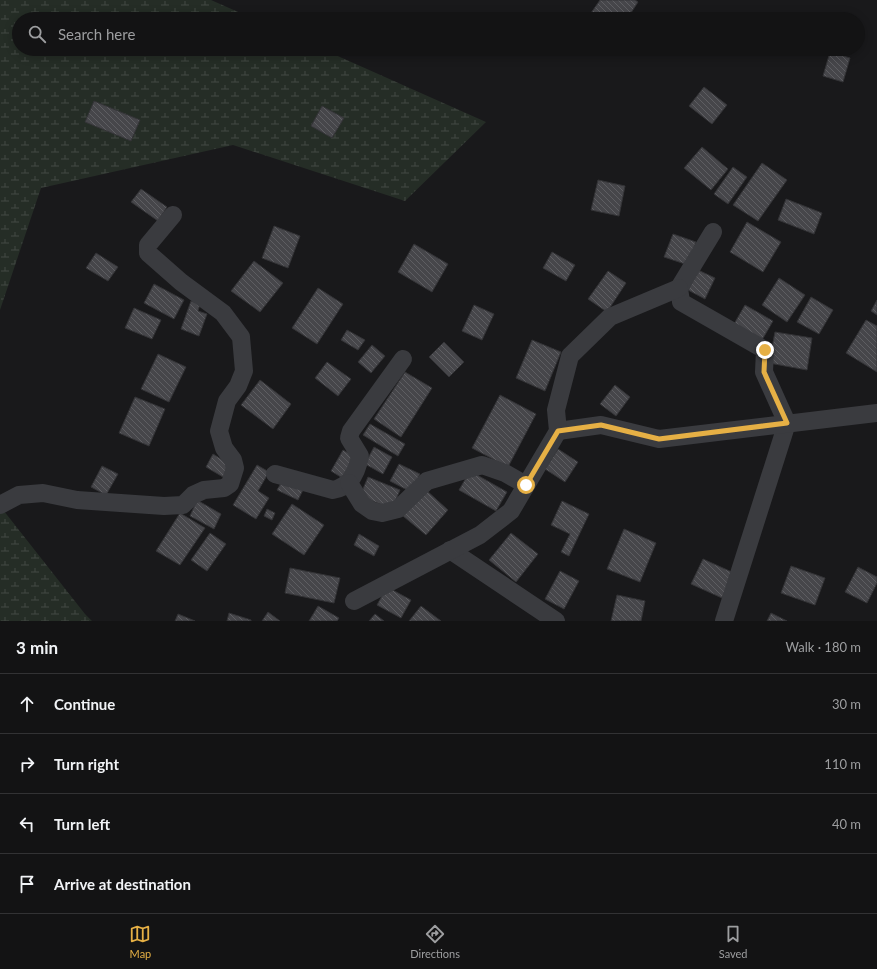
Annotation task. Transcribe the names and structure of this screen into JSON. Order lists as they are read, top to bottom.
{
  "page": {
    "search": "Search here",
    "heading": ["3 min", "Walk · 180 m"],
    "list": [
      ["Continue", "30 m"],
      ["Turn right", "110 m"],
      ["Turn left", "40 m"],
      "Arrive at destination"
    ],
    "nav": ["Map", "Directions", "Saved"]
  }
}
